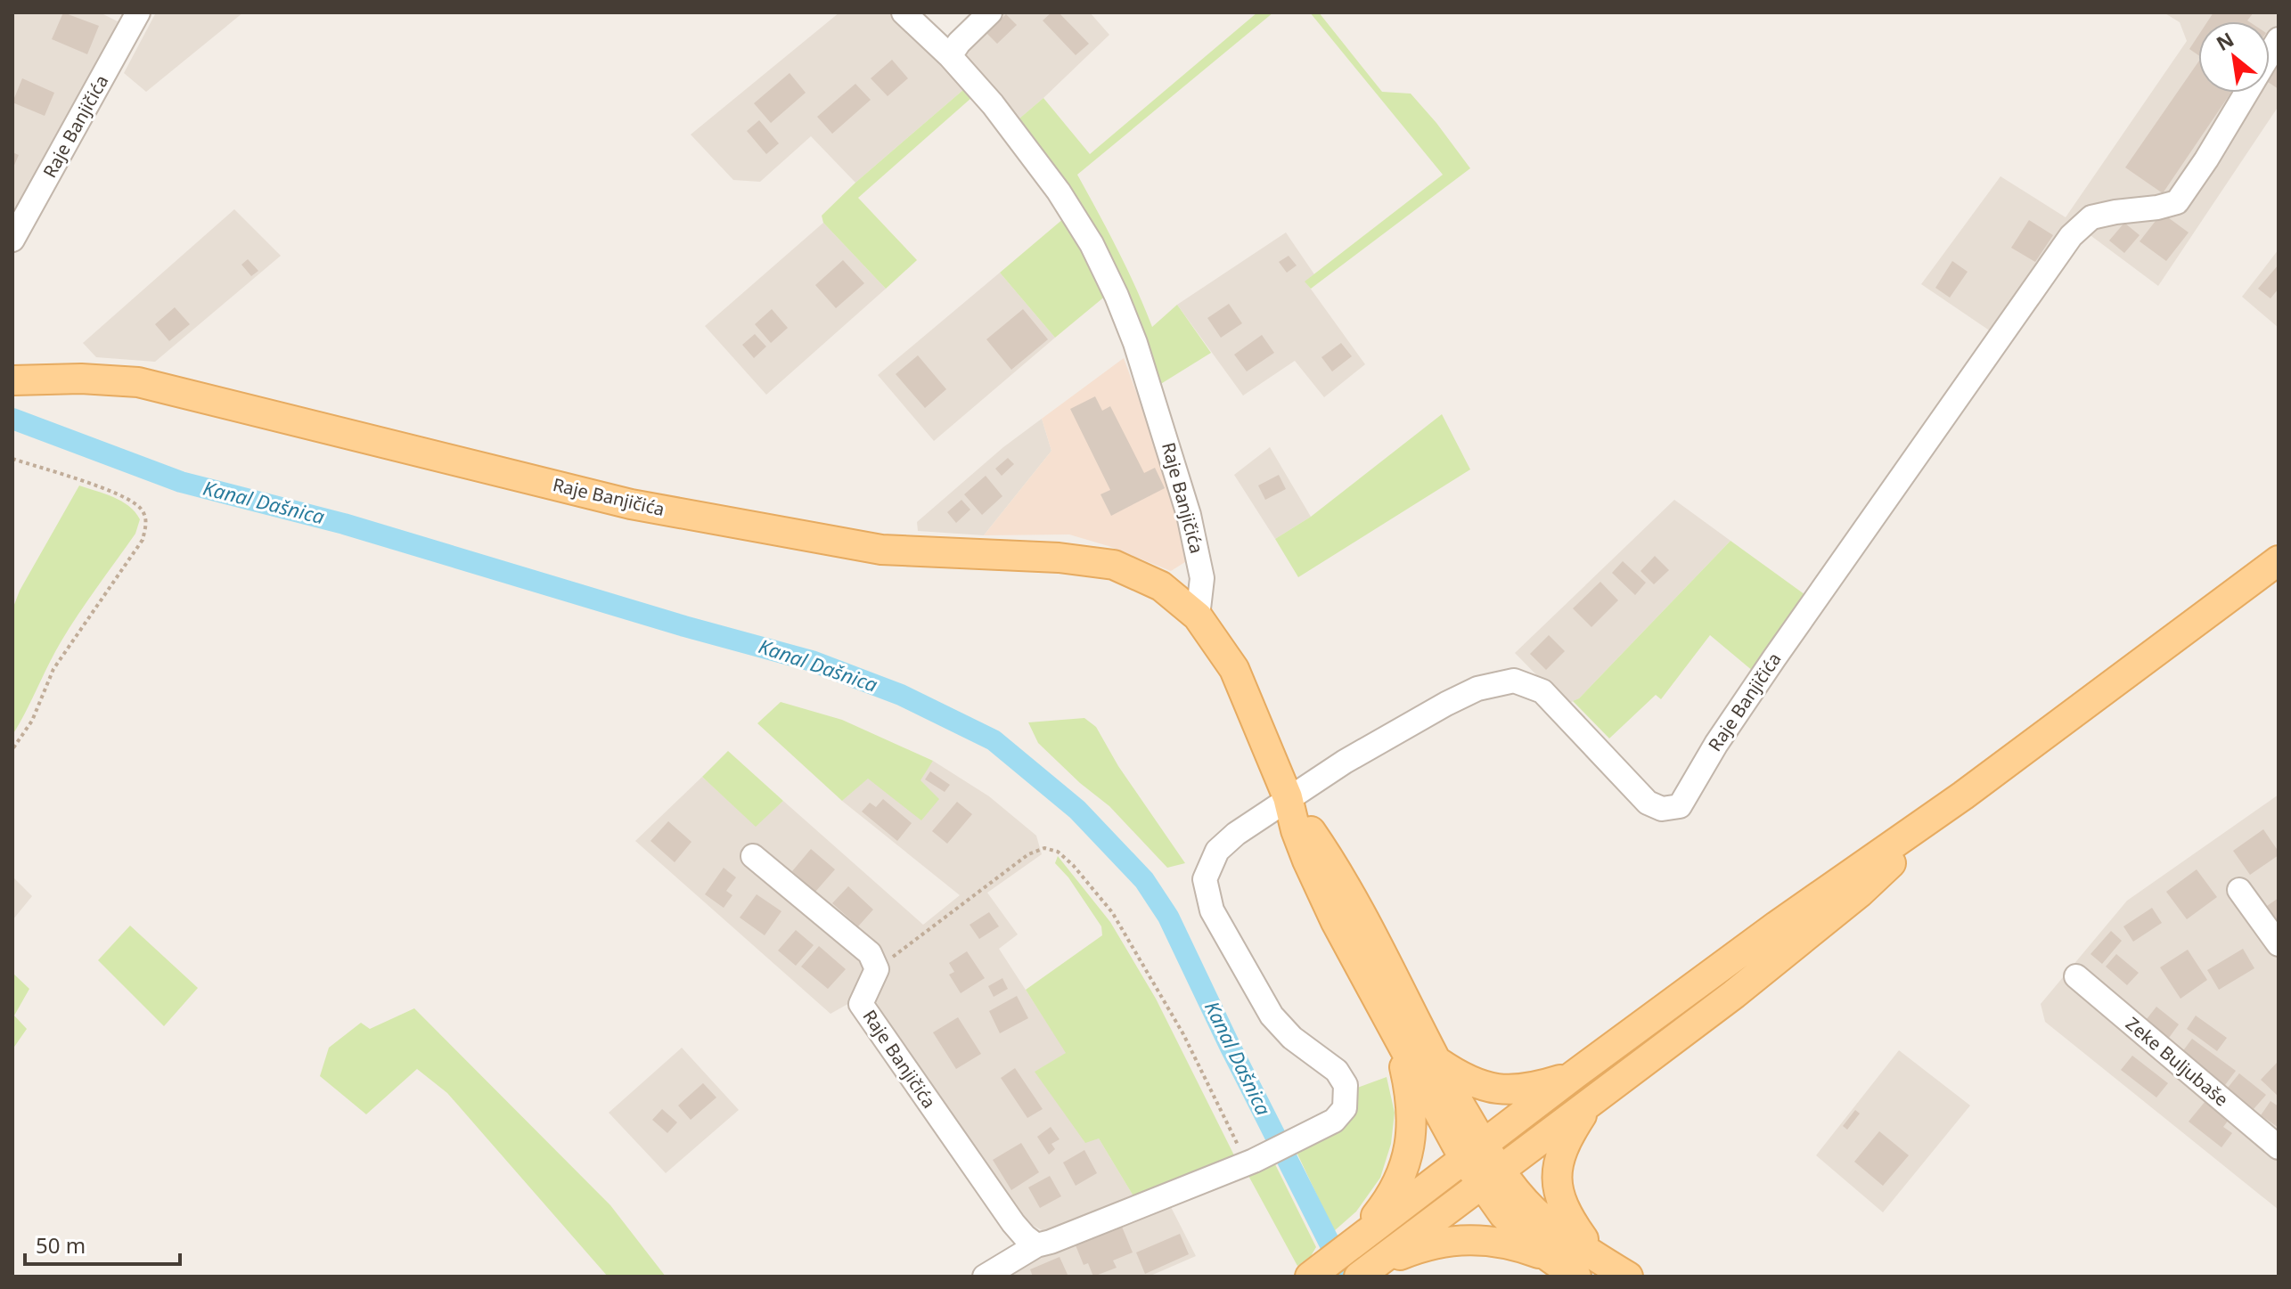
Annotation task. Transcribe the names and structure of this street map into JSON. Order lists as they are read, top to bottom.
{
  "streets": {
    "main road": ["Raje Banjičića"],
    "street": ["Zeke Buljubaše"]
  },
  "water": ["Kanal Dašnica"],
  "scale_bar": "50 m",
  "north": "top left"
}
